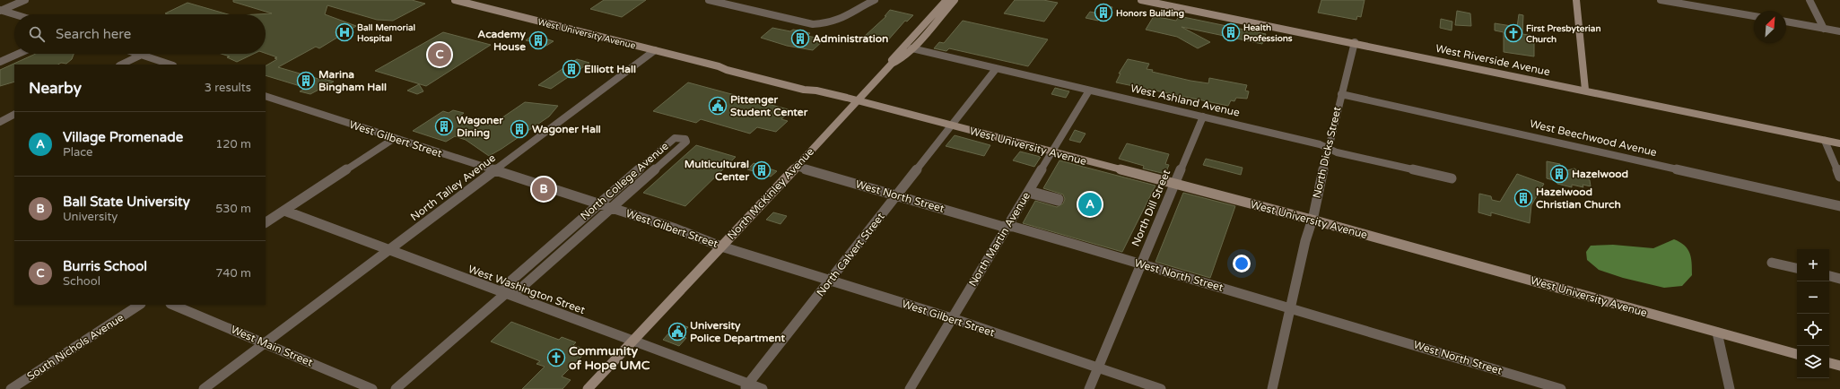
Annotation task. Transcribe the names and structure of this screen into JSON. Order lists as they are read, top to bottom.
{
  "streets": {
    "street": [
      "West University Avenue",
      "West Riverside Avenue",
      "West Ashland Avenue",
      "West Beechwood Avenue",
      "West Gilbert Street",
      "North Dicks Street",
      "North College Avenue",
      "North Talley Avenue",
      "North McKinley Avenue",
      "West North Street",
      "North Dill Street",
      "North Martin Avenue",
      "North Calvert Street",
      "West Washington Street",
      "West Main Street",
      "South Nichols Avenue"
    ]
  },
  "crossings": [
    ["West University Avenue", "North Dicks Street"],
    ["West University Avenue", "North Talley Avenue"],
    ["West University Avenue", "North McKinley Avenue"],
    ["West University Avenue", "North Dill Street"],
    ["West University Avenue", "North Martin Avenue"],
    ["West University Avenue", "North Calvert Street"],
    ["West Riverside Avenue", "North Dicks Street"],
    ["West Ashland Avenue", "North Dicks Street"],
    ["West Ashland Avenue", "North McKinley Avenue"],
    ["West Ashland Avenue", "North Dill Street"],
    ["West Ashland Avenue", "North Martin Avenue"],
    ["West Ashland Avenue", "North Calvert Street"],
    ["West Beechwood Avenue", "North Dicks Street"],
    ["West Gilbert Street", "North College Avenue"],
    ["West Gilbert Street", "North Talley Avenue"],
    ["West Gilbert Street", "North McKinley Avenue"],
    ["West Gilbert Street", "North Dill Street"],
    ["West Gilbert Street", "North Martin Avenue"],
    ["West Gilbert Street", "North Calvert Street"],
    ["North Dicks Street", "West North Street"],
    ["North College Avenue", "West Washington Street"],
    ["North Talley Avenue", "West Washington Street"],
    ["North Talley Avenue", "West Main Street"],
    ["North McKinley Avenue", "West North Street"],
    ["North McKinley Avenue", "West Washington Street"],
    ["West North Street", "North Dill Street"],
    ["West North Street", "North Martin Avenue"],
    ["West North Street", "North Calvert Street"],
    ["North Calvert Street", "West Washington Street"]
  ],
  "places": {
    "building": [
      "Honors Building",
      "Health Professions",
      "Administration",
      "Academy House",
      "Elliott Hall",
      "Marina Bingham Hall",
      "Wagoner Dining",
      "Wagoner Hall",
      "Multicultural Center",
      "Hazelwood",
      "Hazelwood Christian Church"
    ],
    "hospital": ["Ball Memorial Hospital"],
    "church": ["First Presbyterian Church", "Community of Hope UMC"],
    "public building": ["Pittenger Student Center", "University Police Department"]
  },
  "north": "top right",
  "page": {
    "search": "Search here",
    "pins": ["C", "B", "A"],
    "heading": ["Nearby", "3 results"],
    "list": [
      {
        "mark": "A",
        "name": "Village Promenade",
        "note": "Place",
        "value": "120 m"
      },
      {
        "mark": "B",
        "name": "Ball State University",
        "note": "University",
        "value": "530 m"
      },
      {
        "mark": "C",
        "name": "Burris School",
        "note": "School",
        "value": "740 m"
      }
    ],
    "map_buttons": ["+", "−"]
  }
}
